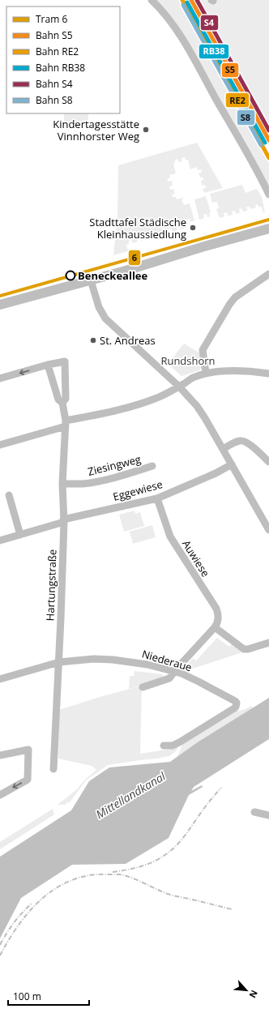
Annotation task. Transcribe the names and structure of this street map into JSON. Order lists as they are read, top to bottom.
{
  "streets": {
    "street": [
      "Ziesingweg",
      "Eggewiese",
      "Auwiese",
      "Hartungstraße",
      "Niederaue"
    ]
  },
  "crossings": [
    ["Ziesingweg", "Hartungstraße"],
    ["Eggewiese", "Auwiese"],
    ["Eggewiese", "Hartungstraße"],
    ["Hartungstraße", "Niederaue"]
  ],
  "water": ["Mittellandkanal"],
  "parks": ["Rundshorn"],
  "places": [
    "Kindertagesstätte Vinnhorster Weg",
    "Stadttafel Städische Kleinhaussiedlung",
    "Beneckeallee",
    "St. Andreas"
  ],
  "lines": [
    "rail line S5",
    "rail line RE2",
    "rail line S4",
    "rail line RB38",
    "rail line S8",
    "tram line 6"
  ],
  "legend": [
    "Tram 6",
    "Bahn S5",
    "Bahn RE2",
    "Bahn RB38",
    "Bahn S4",
    "Bahn S8"
  ],
  "scale_bar": "100 m",
  "north": "bottom right"
}
